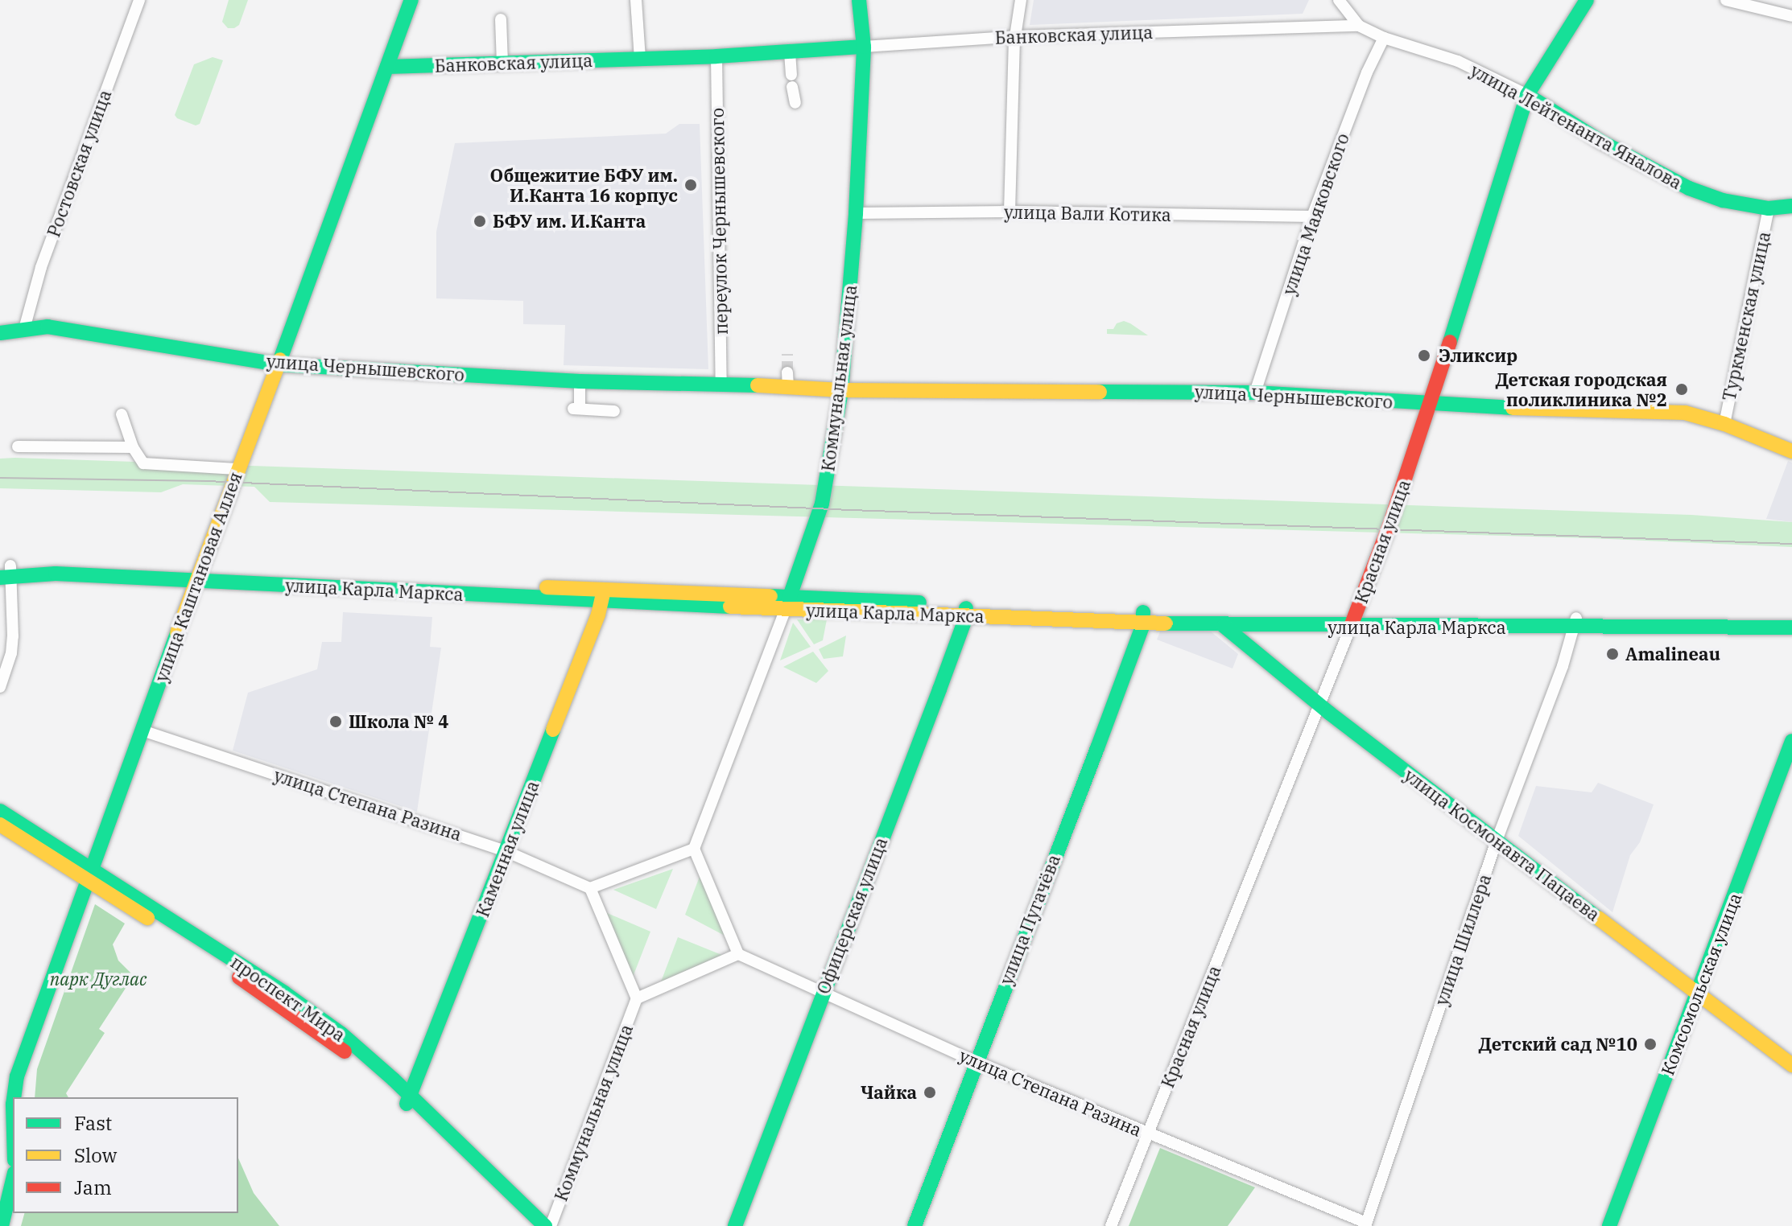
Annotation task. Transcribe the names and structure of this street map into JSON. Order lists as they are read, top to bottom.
{
  "streets": {
    "street": [
      "Банковская улица",
      "улица Лейтенанта Яналова",
      "Ростовская улица",
      "улица Вали Котика",
      "улица Маяковского",
      "переулок Чернышевского",
      "Туркменская улица",
      "улица Чернышевского",
      "Коммунальная улица",
      "Красная улица",
      "улица Каштановая Аллея",
      "улица Карла Маркса",
      "улица Степана Разина",
      "улица Космонавта Пацаева",
      "Каменная улица",
      "Офицерская улица",
      "улица Пугачёва",
      "улица Шиллера",
      "Комсомольская улица",
      "проспект Мира"
    ]
  },
  "crossings": [
    ["Банковская улица", "улица Лейтенанта Яналова"],
    ["Банковская улица", "переулок Чернышевского"],
    ["Банковская улица", "Коммунальная улица"],
    ["Банковская улица", "улица Каштановая Аллея"],
    ["улица Лейтенанта Яналова", "улица Маяковского"],
    ["улица Лейтенанта Яналова", "Туркменская улица"],
    ["улица Лейтенанта Яналова", "Красная улица"],
    ["Ростовская улица", "улица Чернышевского"],
    ["улица Вали Котика", "улица Маяковского"],
    ["улица Вали Котика", "Коммунальная улица"],
    ["улица Маяковского", "улица Чернышевского"],
    ["переулок Чернышевского", "улица Чернышевского"],
    ["Туркменская улица", "улица Чернышевского"],
    ["улица Чернышевского", "Коммунальная улица"],
    ["улица Чернышевского", "Красная улица"],
    ["улица Чернышевского", "улица Каштановая Аллея"],
    ["Коммунальная улица", "улица Карла Маркса"],
    ["Красная улица", "улица Карла Маркса"],
    ["Красная улица", "улица Степана Разина"],
    ["Красная улица", "улица Космонавта Пацаева"],
    ["улица Каштановая Аллея", "улица Карла Маркса"],
    ["улица Каштановая Аллея", "улица Степана Разина"],
    ["улица Каштановая Аллея", "проспект Мира"],
    ["улица Карла Маркса", "улица Космонавта Пацаева"],
    ["улица Карла Маркса", "Каменная улица"],
    ["улица Карла Маркса", "Офицерская улица"],
    ["улица Карла Маркса", "улица Пугачёва"],
    ["улица Карла Маркса", "улица Шиллера"],
    ["улица Степана Разина", "Каменная улица"],
    ["улица Степана Разина", "Офицерская улица"],
    ["улица Степана Разина", "улица Пугачёва"],
    ["улица Степана Разина", "улица Шиллера"],
    ["улица Космонавта Пацаева", "улица Шиллера"],
    ["улица Космонавта Пацаева", "Комсомольская улица"],
    ["Каменная улица", "проспект Мира"]
  ],
  "parks": ["парк Дуглас"],
  "places": [
    "Общежитие БФУ им. И.Канта 16 корпус",
    "БФУ им. И.Канта",
    "Эликсир",
    "Детская городская поликлиника №2",
    "Amalineau",
    "Школа № 4",
    "Детский сад №10",
    "Чайка"
  ],
  "legend": ["Fast", "Slow", "Jam"]
}
